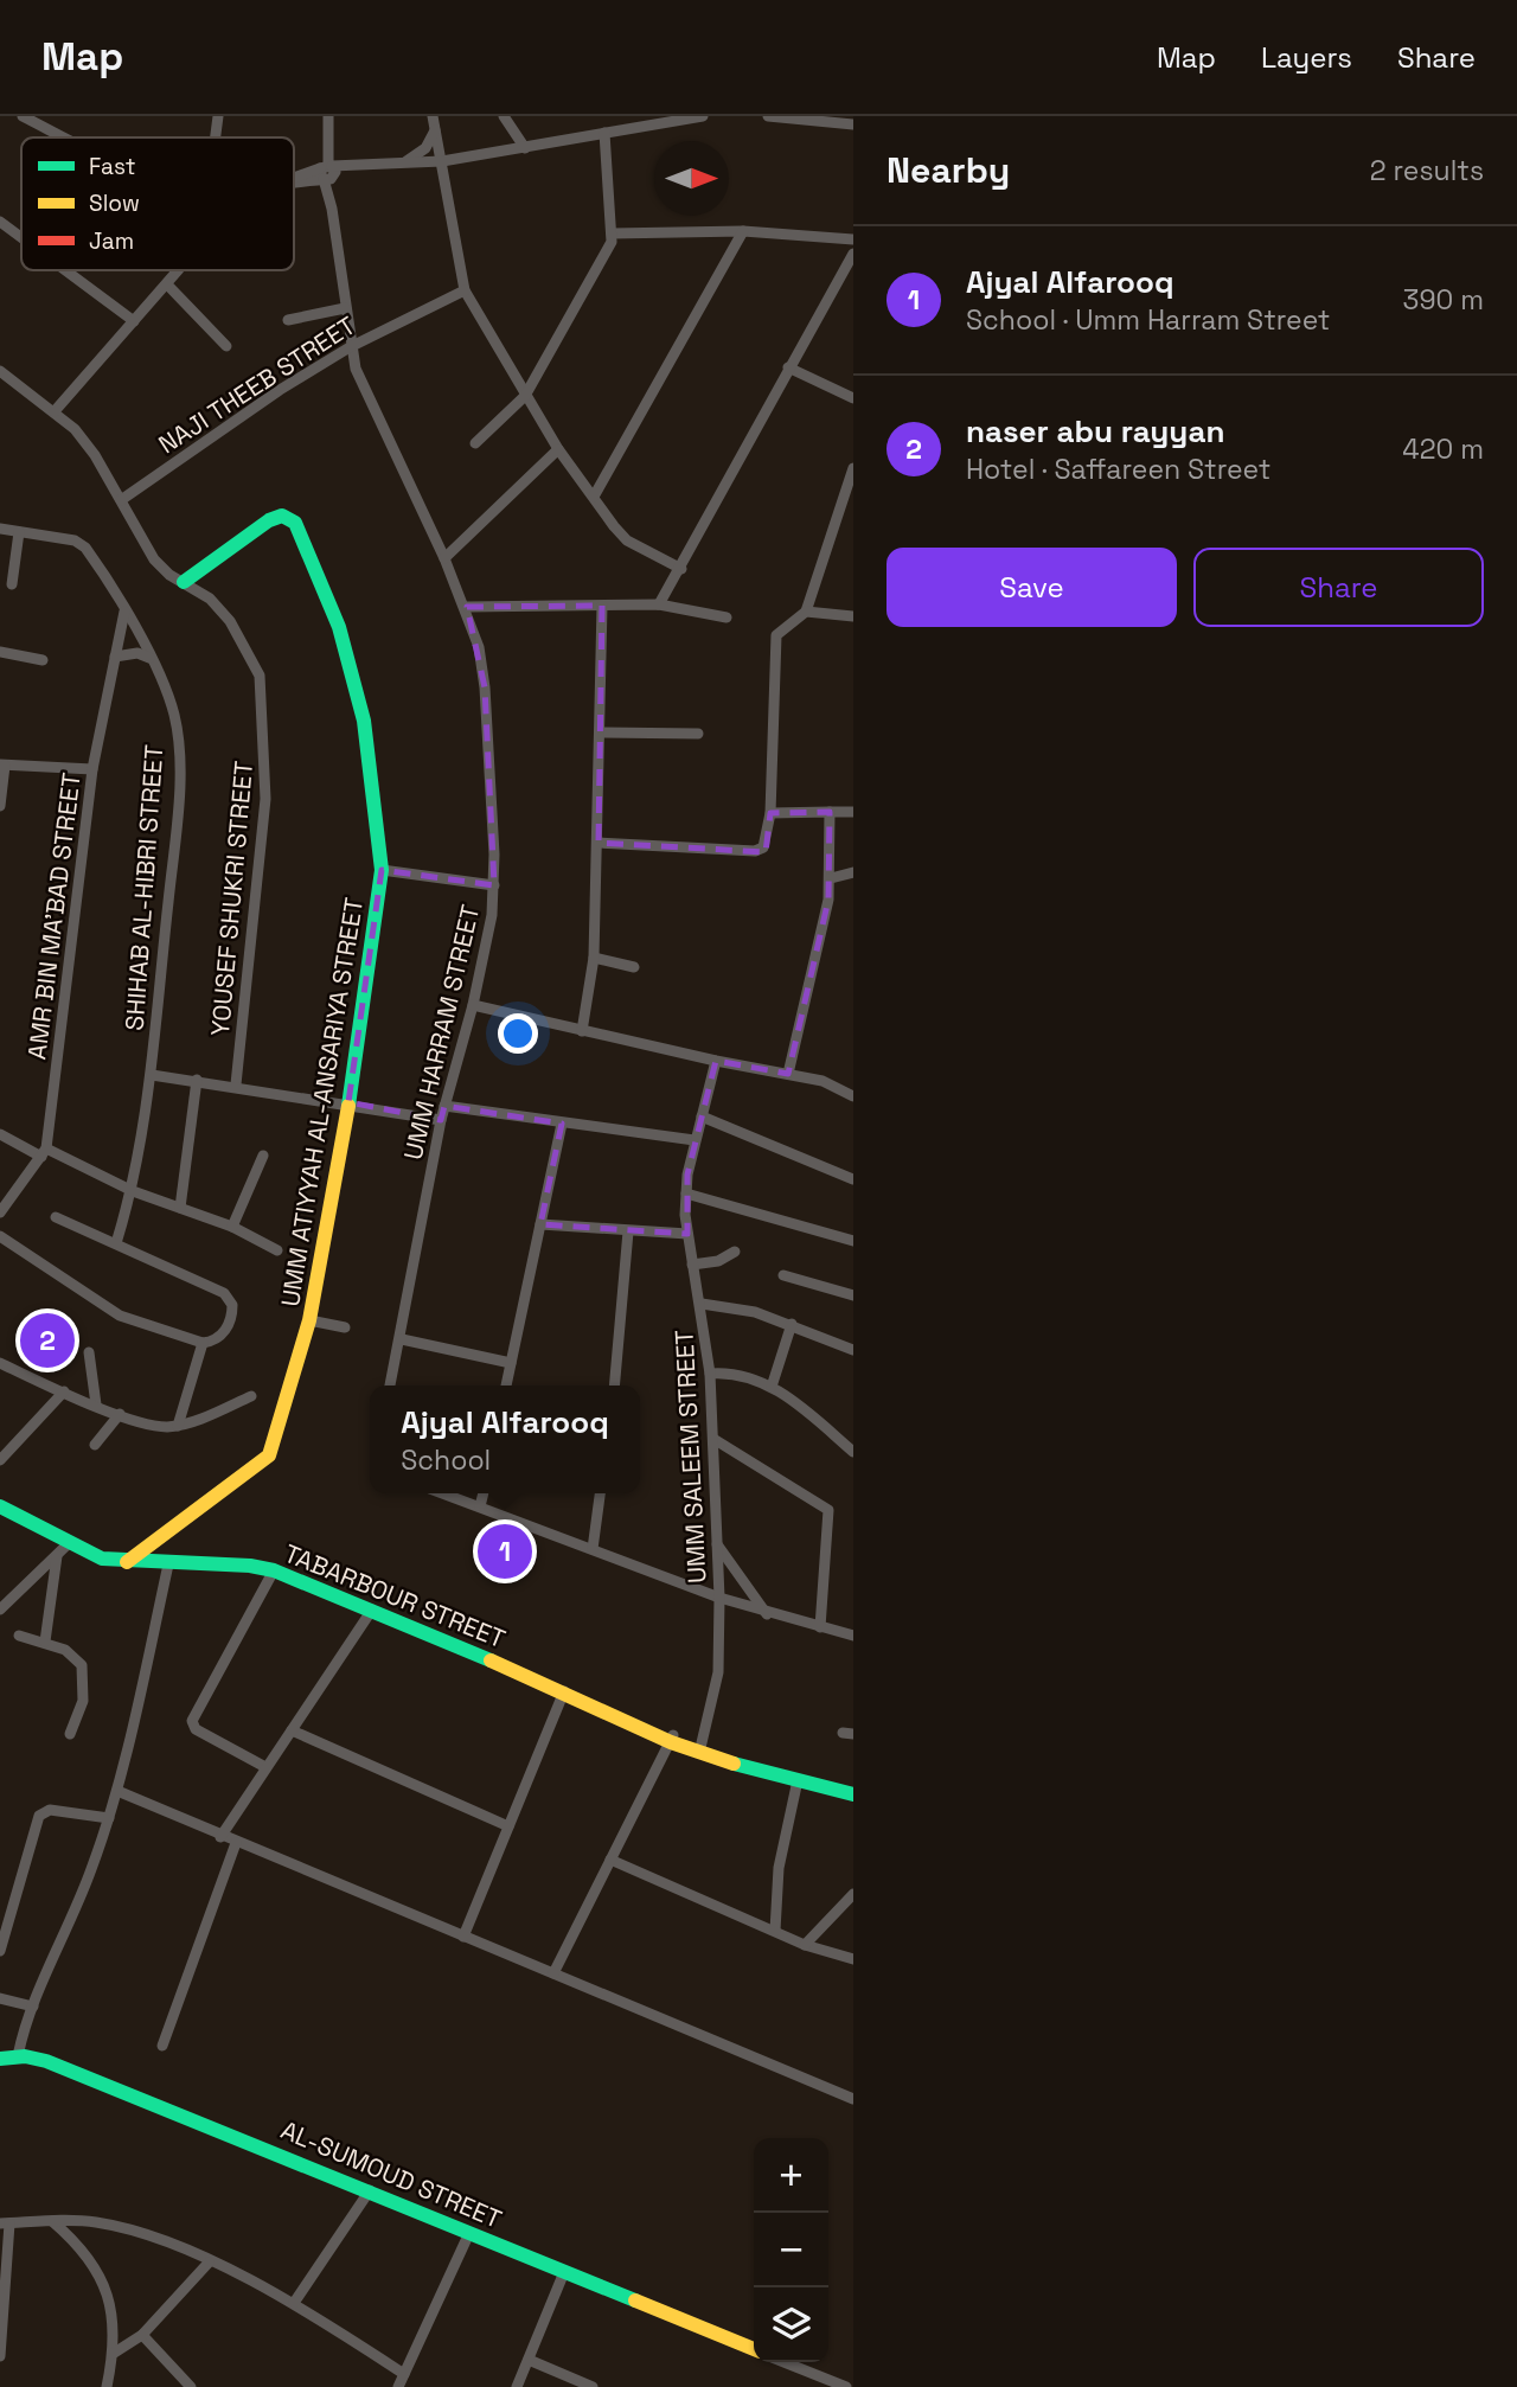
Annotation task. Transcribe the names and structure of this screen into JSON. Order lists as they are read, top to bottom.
{
  "streets": {
    "street": [
      "NAJI THEEB STREET",
      "SHIHAB AL-HIBRI STREET",
      "YOUSEF SHUKRI STREET",
      "AMR BIN MA’BAD STREET",
      "UMM HARRAM STREET",
      "UMM ATIYYAH AL-ANSARIYA STREET",
      "UMM SALEEM STREET",
      "TABARBOUR STREET",
      "AL-SUMOUD STREET"
    ]
  },
  "crossings": [
    ["NAJI THEEB STREET", "YOUSEF SHUKRI STREET"],
    ["NAJI THEEB STREET", "UMM HARRAM STREET"],
    ["SHIHAB AL-HIBRI STREET", "AMR BIN MA’BAD STREET"],
    ["YOUSEF SHUKRI STREET", "UMM ATIYYAH AL-ANSARIYA STREET"],
    ["UMM ATIYYAH AL-ANSARIYA STREET", "TABARBOUR STREET"],
    ["UMM SALEEM STREET", "TABARBOUR STREET"]
  ],
  "legend": ["Fast", "Slow", "Jam"],
  "north": "right",
  "page": {
    "header": "Map",
    "nav": ["Map", "Layers", "Share"],
    "heading": ["Nearby", "2 results"],
    "list": [
      {
        "mark": "1",
        "name": "Ajyal Alfarooq",
        "note": "School · Umm Harram Street",
        "value": "390 m"
      },
      {
        "mark": "2",
        "name": "naser abu rayyan",
        "note": "Hotel · Saffareen Street",
        "value": "420 m"
      }
    ],
    "buttons": ["Save", "Share"],
    "pins": ["2", "1"],
    "popup": ["Ajyal Alfarooq", "School"],
    "map_buttons": ["+", "−"]
  }
}
